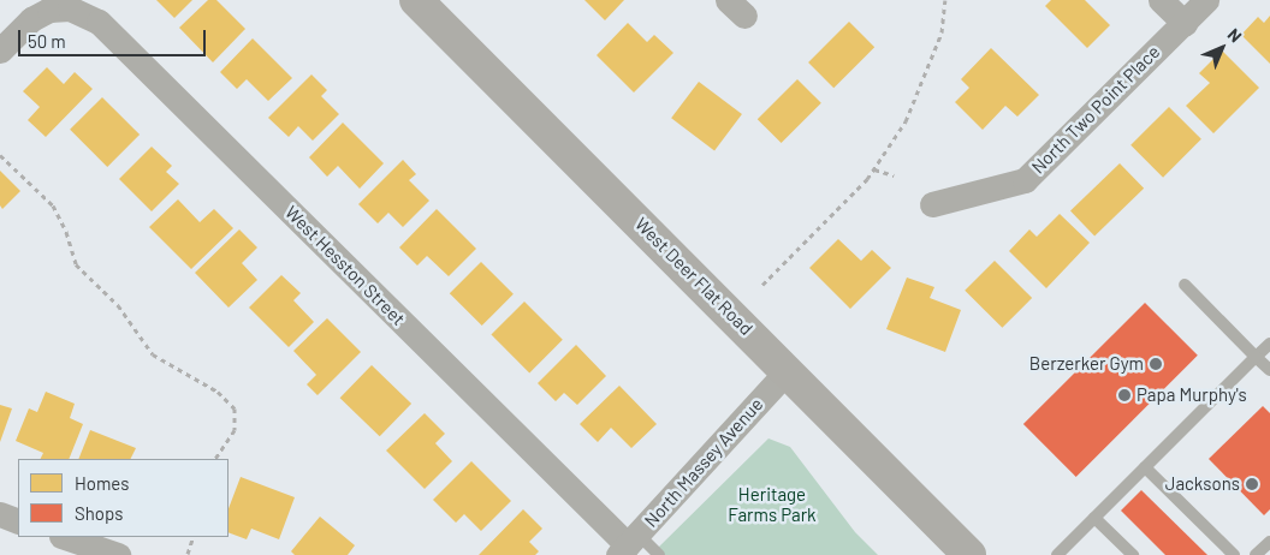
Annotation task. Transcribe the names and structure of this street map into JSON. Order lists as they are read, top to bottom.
{
  "streets": {
    "main road": ["West Deer Flat Road"],
    "street": ["North Two Point Place", "West Hesston Street", "North Massey Avenue"]
  },
  "crossings": [
    ["West Hesston Street", "North Massey Avenue"],
    ["West Deer Flat Road", "North Massey Avenue"]
  ],
  "parks": ["Heritage Farms Park"],
  "places": ["Berzerker Gym", "Papa Murphy's", "Jacksons"],
  "legend": ["Homes", "Shops"],
  "scale_bar": "50 m",
  "north": "top right"
}
